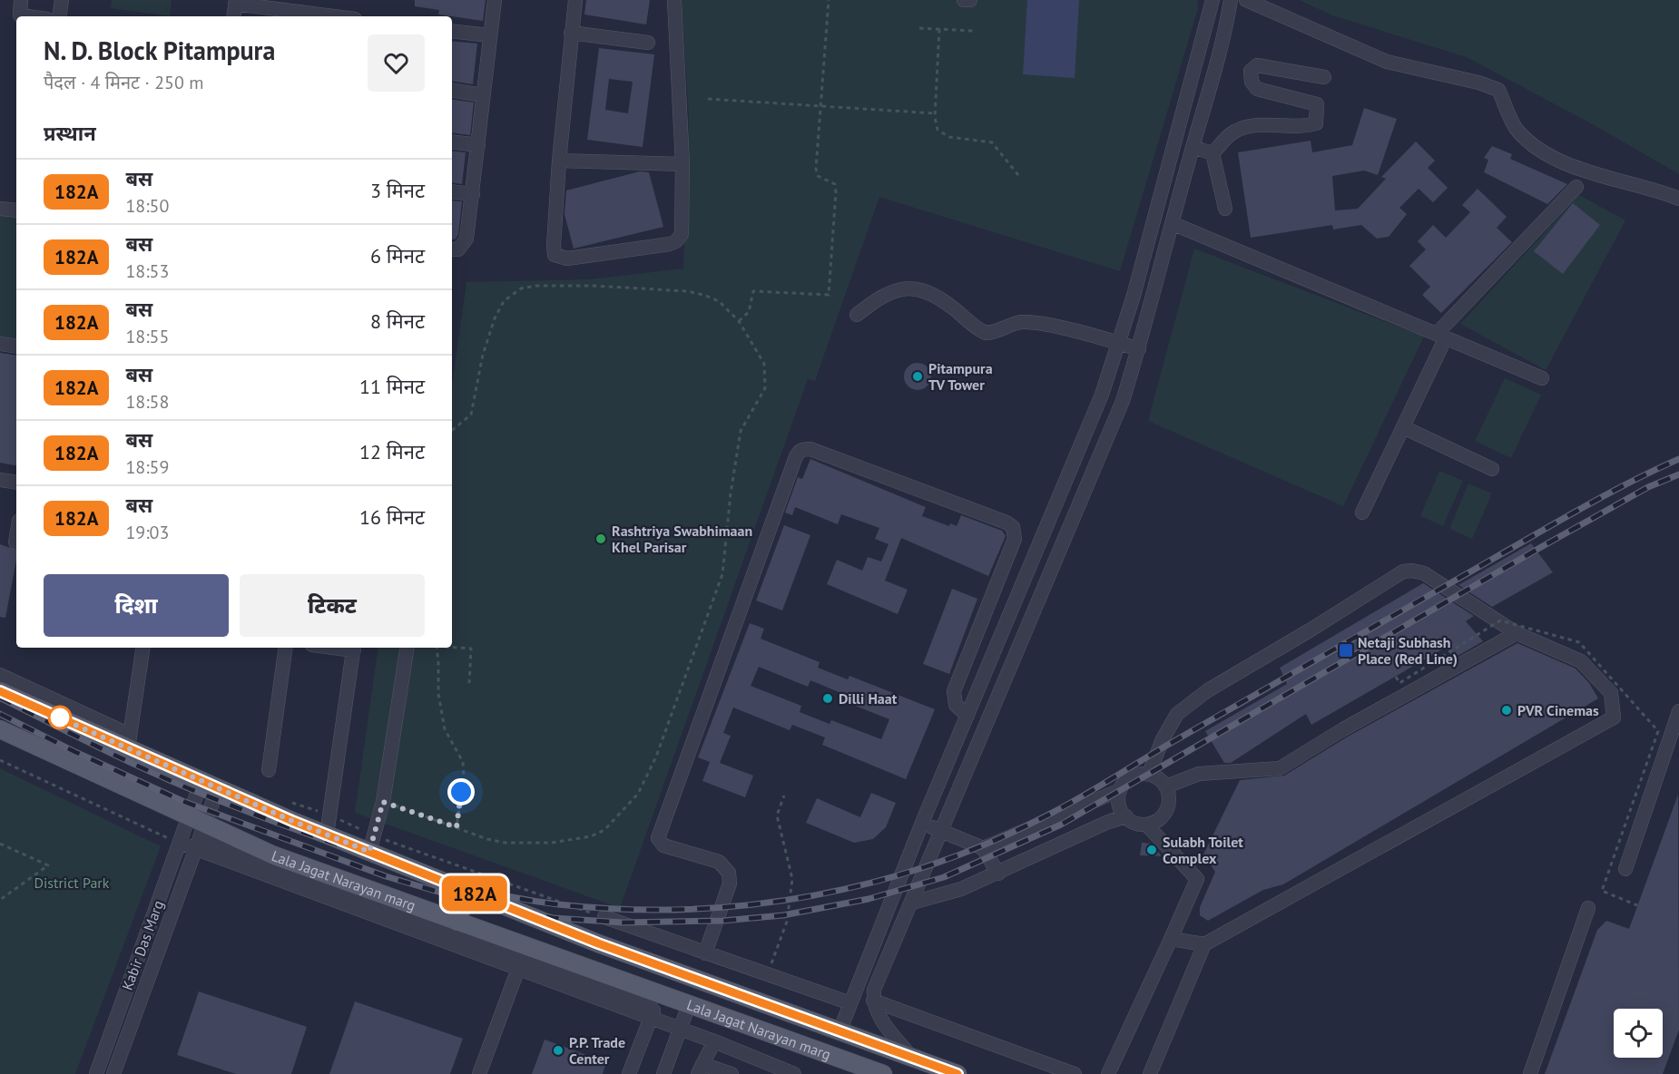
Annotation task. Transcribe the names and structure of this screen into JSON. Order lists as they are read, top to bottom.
{
  "streets": {
    "main road": ["Lala Jagat Narayan marg"],
    "street": ["Kabir Das Marg"]
  },
  "crossings": [
    ["Lala Jagat Narayan marg", "Kabir Das Marg"]
  ],
  "parks": ["District Park"],
  "places": {
    "other": [
      "Pitampura TV Tower",
      "Rashtriya Swabhimaan Khel Parisar",
      "Dilli Haat",
      "PVR Cinemas",
      "Sulabh Toilet Complex",
      "P.P. Trade Center"
    ],
    "transit": ["Netaji Subhash Place (Red Line)"]
  },
  "lines": ["bus line 182A"],
  "page": {
    "on_map": "182A",
    "heading": [
      ["N. D. Block Pitampura", "पैदल · 4 मिनट · 250 m"],
      "प्रस्थान"
    ],
    "list": [
      {
        "mark": "182A",
        "name": "बस",
        "note": "18:50",
        "value": "3 मिनट"
      },
      {
        "mark": "182A",
        "name": "बस",
        "note": "18:53",
        "value": "6 मिनट"
      },
      {
        "mark": "182A",
        "name": "बस",
        "note": "18:55",
        "value": "8 मिनट"
      },
      {
        "mark": "182A",
        "name": "बस",
        "note": "18:58",
        "value": "11 मिनट"
      },
      {
        "mark": "182A",
        "name": "बस",
        "note": "18:59",
        "value": "12 मिनट"
      },
      {
        "mark": "182A",
        "name": "बस",
        "note": "19:03",
        "value": "16 मिनट"
      }
    ],
    "buttons": ["दिशा", "टिकट"]
  }
}
